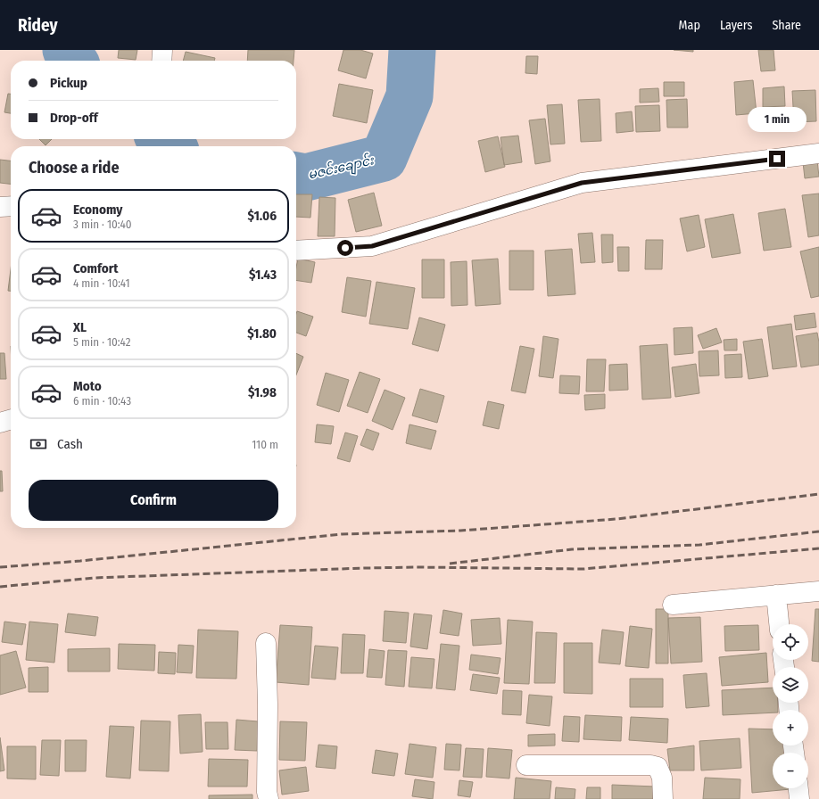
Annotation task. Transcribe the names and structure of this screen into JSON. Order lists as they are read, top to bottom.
{
  "water": ["မဇင်းချောင်း"],
  "page": {
    "header": "Ridey",
    "nav": ["Map", "Layers", "Share"],
    "banner": ["Pickup", "Drop-off"],
    "bubble": "1 min",
    "heading": "Choose a ride",
    "list": [
      {
        "name": "Economy",
        "note": "3 min · 10:40",
        "value": "$1.06"
      },
      {
        "name": "Comfort",
        "note": "4 min · 10:41",
        "value": "$1.43"
      },
      {
        "name": "XL",
        "note": "5 min · 10:42",
        "value": "$1.80"
      },
      {
        "name": "Moto",
        "note": "6 min · 10:43",
        "value": "$1.98"
      }
    ],
    "pay": ["Cash", "110 m"],
    "buttons": "Confirm",
    "map_buttons": ["+", "−"]
  }
}
